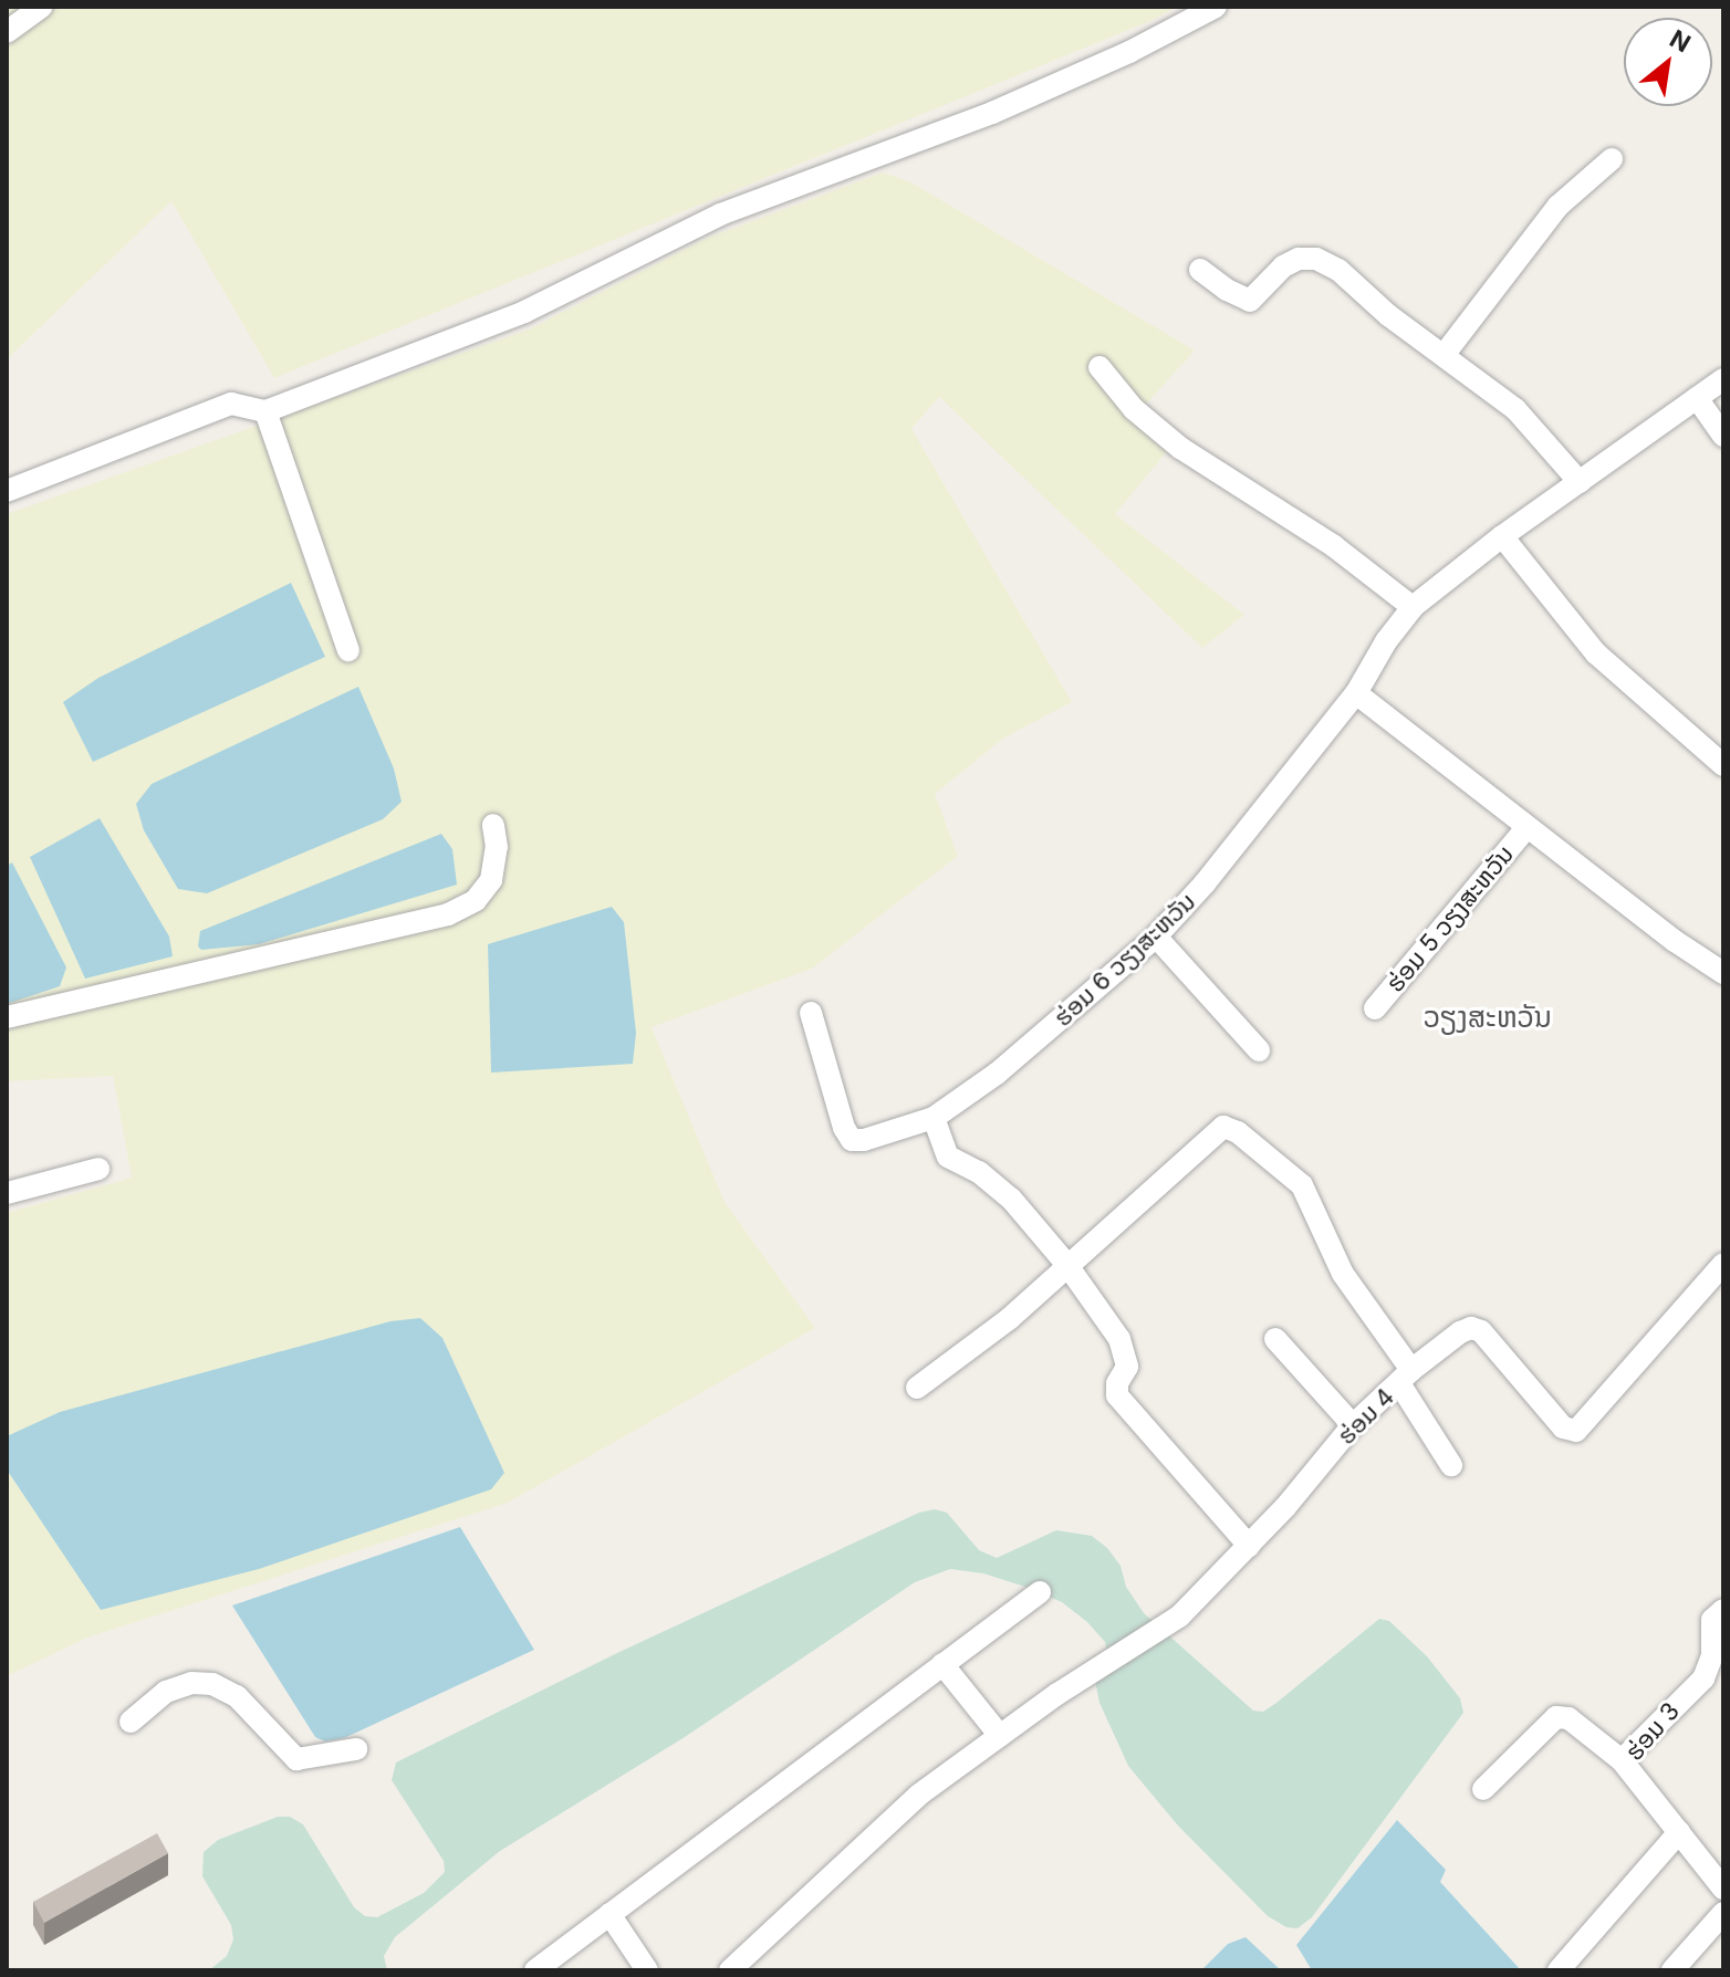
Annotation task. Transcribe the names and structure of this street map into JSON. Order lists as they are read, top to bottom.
{
  "streets": {
    "street": [
      "ຮ່ອມ 5 ວຽງສະຫວັນ",
      "ຮ່ອມ 6 ວຽງສະຫວັນ",
      "ຮ່ອມ 4",
      "ຮ່ອມ 3"
    ]
  },
  "districts": ["ວຽງສະຫວັນ"],
  "north": "top right"
}
